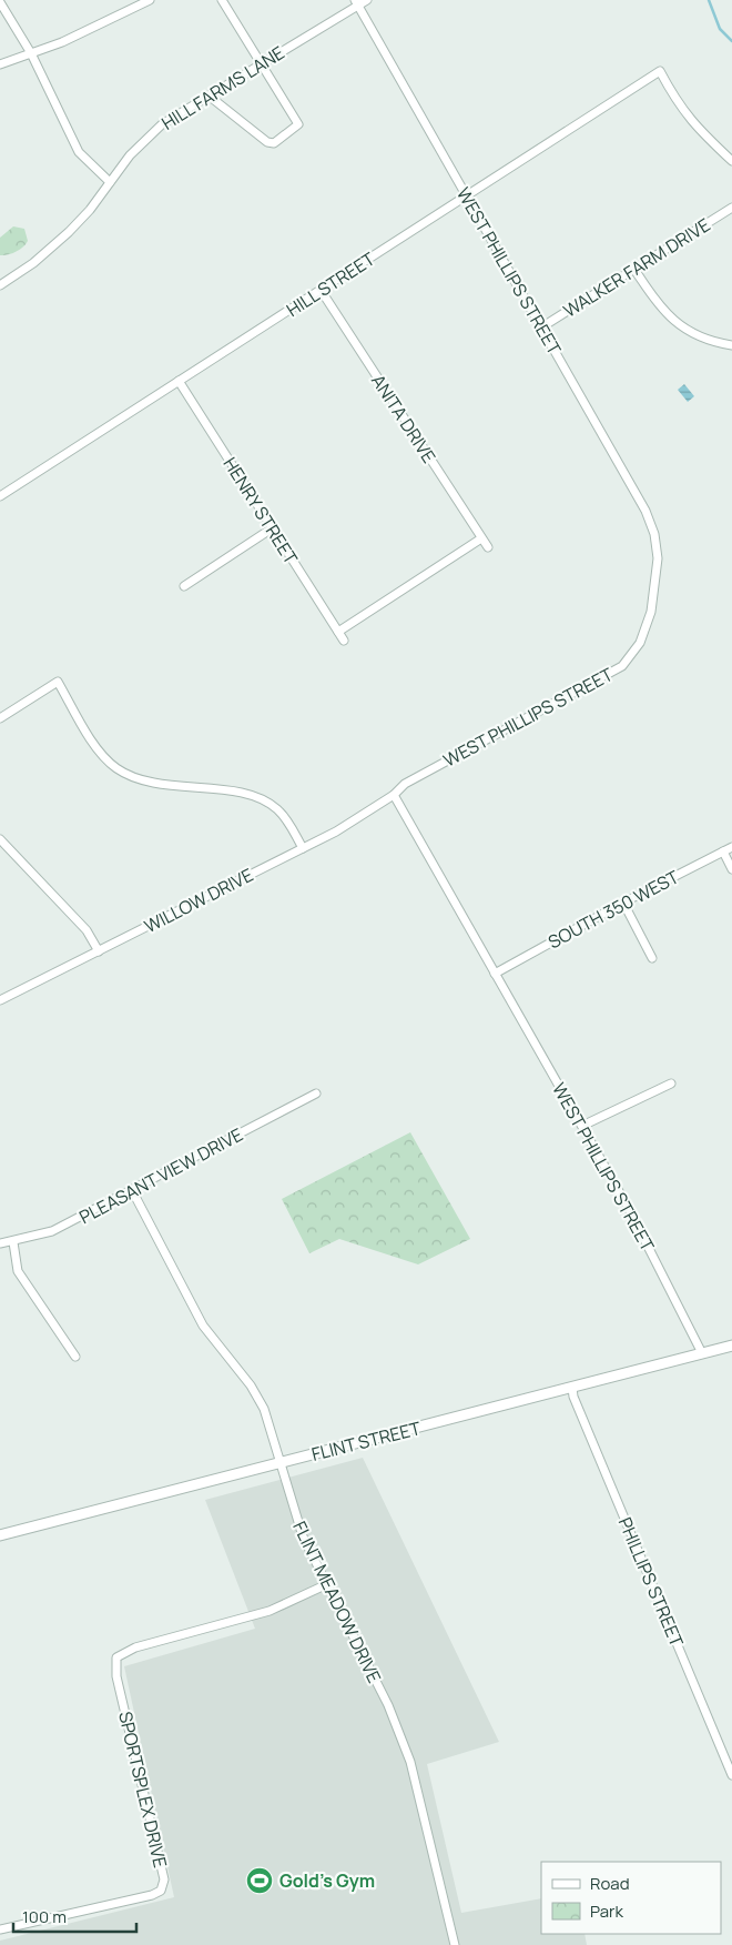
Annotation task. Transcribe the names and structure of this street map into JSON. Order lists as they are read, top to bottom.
{
  "streets": {
    "street": [
      "HILL FARMS LANE",
      "WALKER FARM DRIVE",
      "WEST PHILLIPS STREET",
      "HILL STREET",
      "ANITA DRIVE",
      "HENRY STREET",
      "WILLOW DRIVE",
      "SOUTH 350 WEST",
      "PLEASANT VIEW DRIVE",
      "FLINT STREET",
      "PHILLIPS STREET",
      "FLINT MEADOW DRIVE",
      "SPORTSPLEX DRIVE"
    ]
  },
  "crossings": [
    ["HILL FARMS LANE", "WEST PHILLIPS STREET"],
    ["WALKER FARM DRIVE", "WEST PHILLIPS STREET"],
    ["WEST PHILLIPS STREET", "HILL STREET"],
    ["WEST PHILLIPS STREET", "WILLOW DRIVE"],
    ["WEST PHILLIPS STREET", "SOUTH 350 WEST"],
    ["WEST PHILLIPS STREET", "FLINT STREET"],
    ["HILL STREET", "ANITA DRIVE"],
    ["HILL STREET", "HENRY STREET"],
    ["PLEASANT VIEW DRIVE", "FLINT MEADOW DRIVE"],
    ["FLINT STREET", "PHILLIPS STREET"],
    ["FLINT STREET", "FLINT MEADOW DRIVE"],
    ["FLINT MEADOW DRIVE", "SPORTSPLEX DRIVE"]
  ],
  "places": {
    "sports": ["Gold's Gym"]
  },
  "legend": ["Road", "Park"],
  "scale_bar": "100 m"
}
